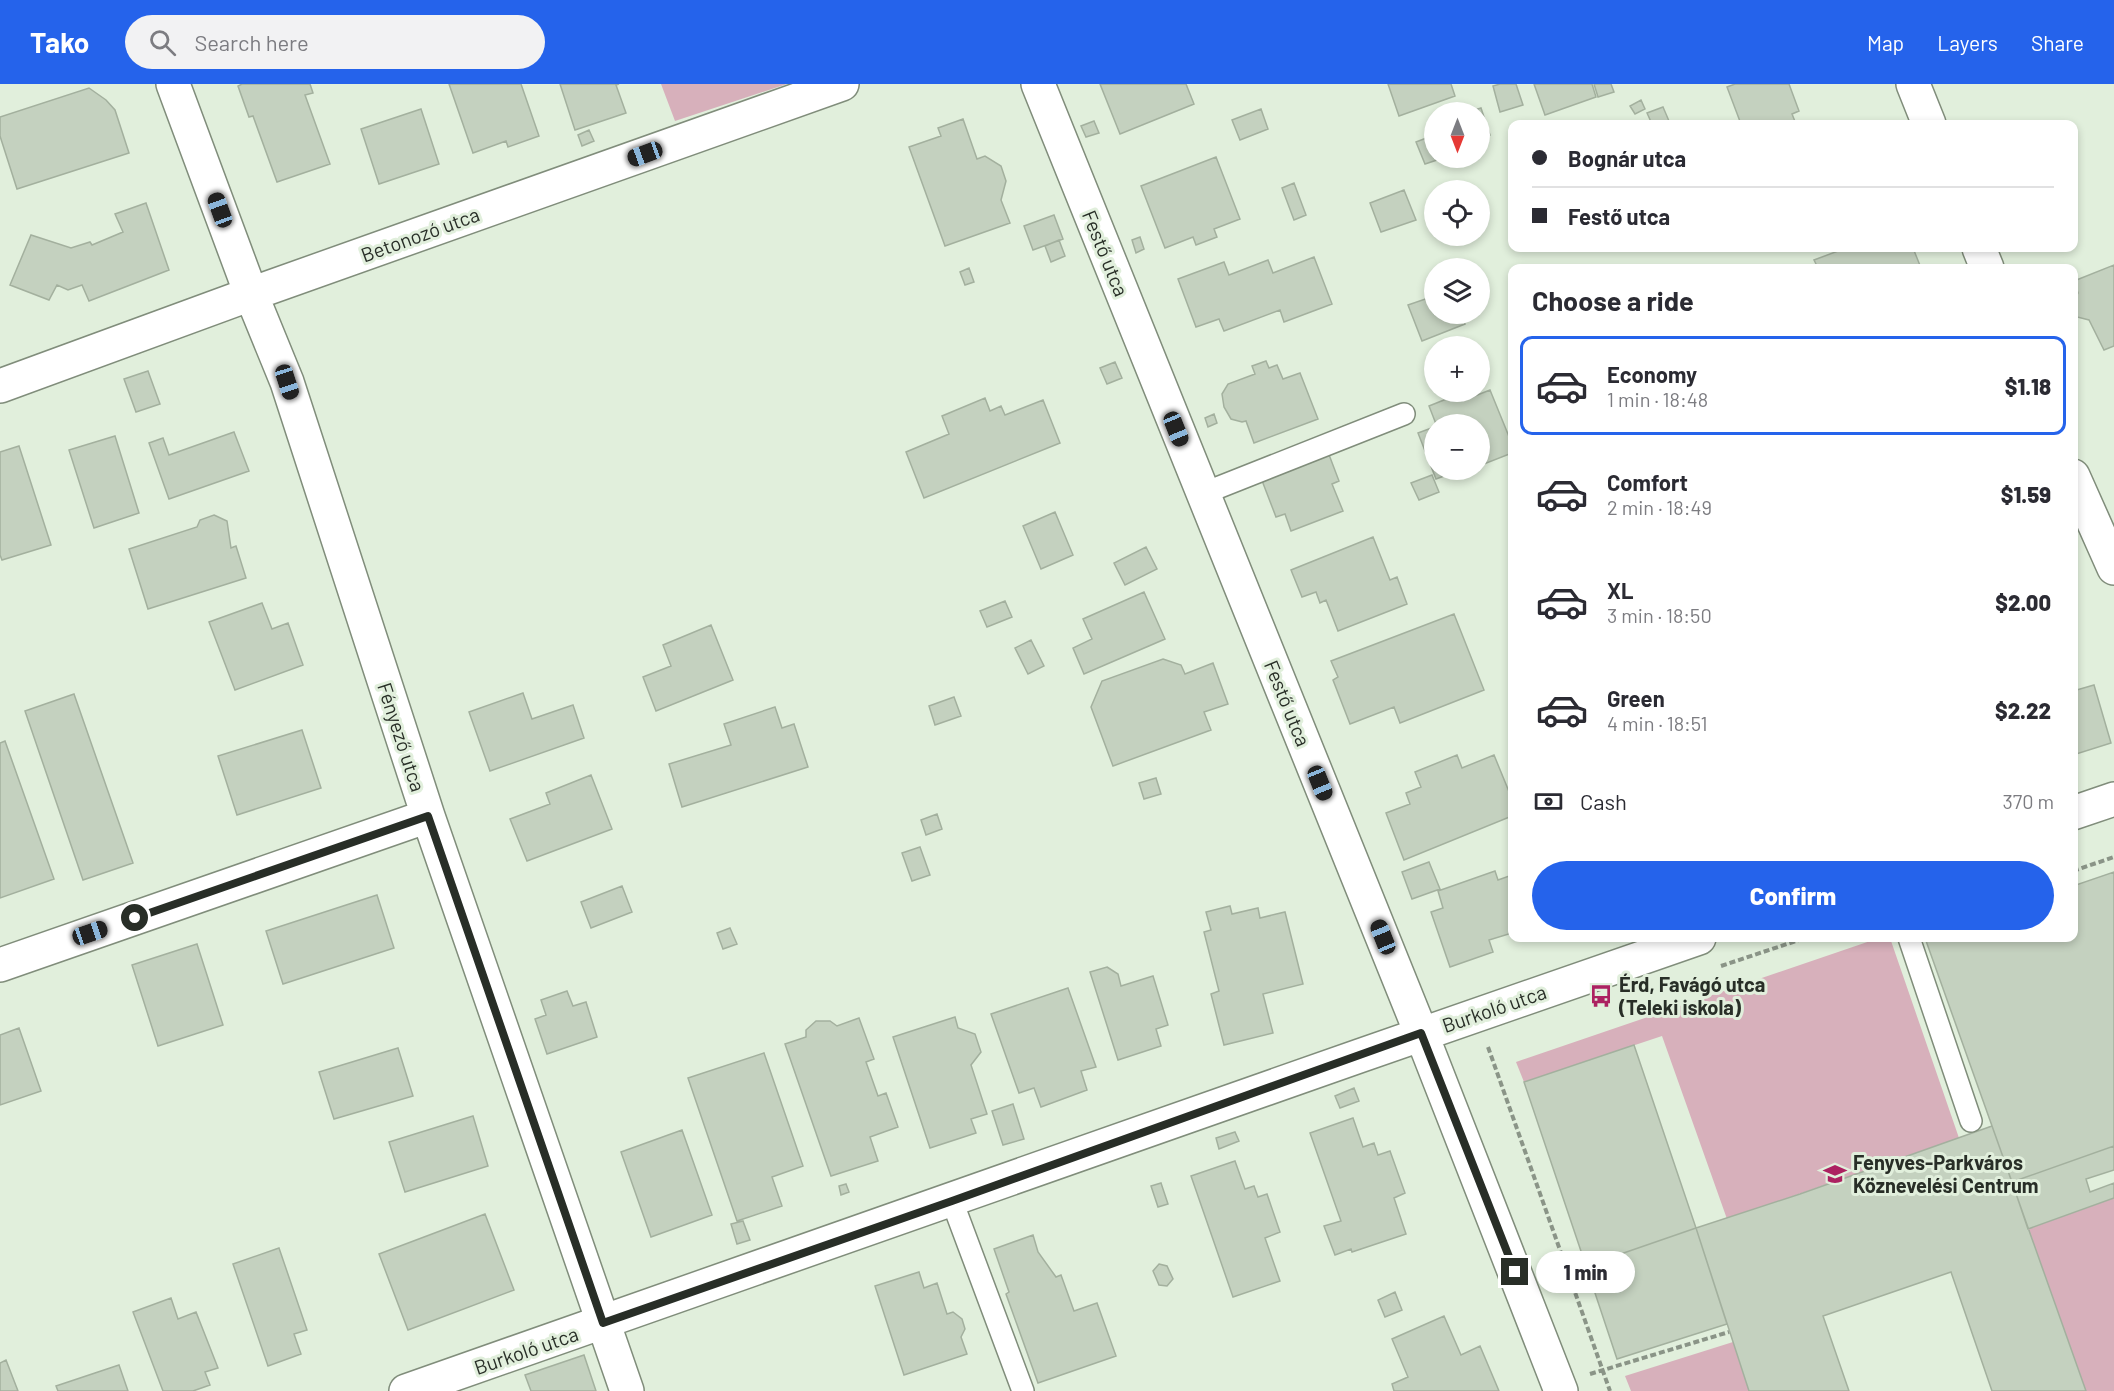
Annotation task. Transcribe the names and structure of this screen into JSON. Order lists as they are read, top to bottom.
{
  "streets": {
    "street": [
      "Betonozó utca",
      "Festő utca",
      "Fényező utca",
      "Burkoló utca"
    ]
  },
  "crossings": [
    ["Betonozó utca", "Fényező utca"],
    ["Festő utca", "Burkoló utca"],
    ["Fényező utca", "Burkoló utca"]
  ],
  "places": {
    "bus stop": ["Érd, Favágó utca (Teleki iskola)"],
    "school or university": ["Fenyves-Parkváros Köznevelési Centrum"]
  },
  "north": "bottom",
  "page": {
    "header": "Tako",
    "search": "Search here",
    "nav": ["Map", "Layers", "Share"],
    "map_buttons": ["+", "−"],
    "banner": ["Bognár utca", "Festő utca"],
    "heading": "Choose a ride",
    "list": [
      {
        "name": "Economy",
        "note": "1 min · 18:48",
        "value": "$1.18"
      },
      {
        "name": "Comfort",
        "note": "2 min · 18:49",
        "value": "$1.59"
      },
      {
        "name": "XL",
        "note": "3 min · 18:50",
        "value": "$2.00"
      },
      {
        "name": "Green",
        "note": "4 min · 18:51",
        "value": "$2.22"
      }
    ],
    "pay": ["Cash", "370 m"],
    "buttons": "Confirm",
    "bubble": "1 min"
  }
}
